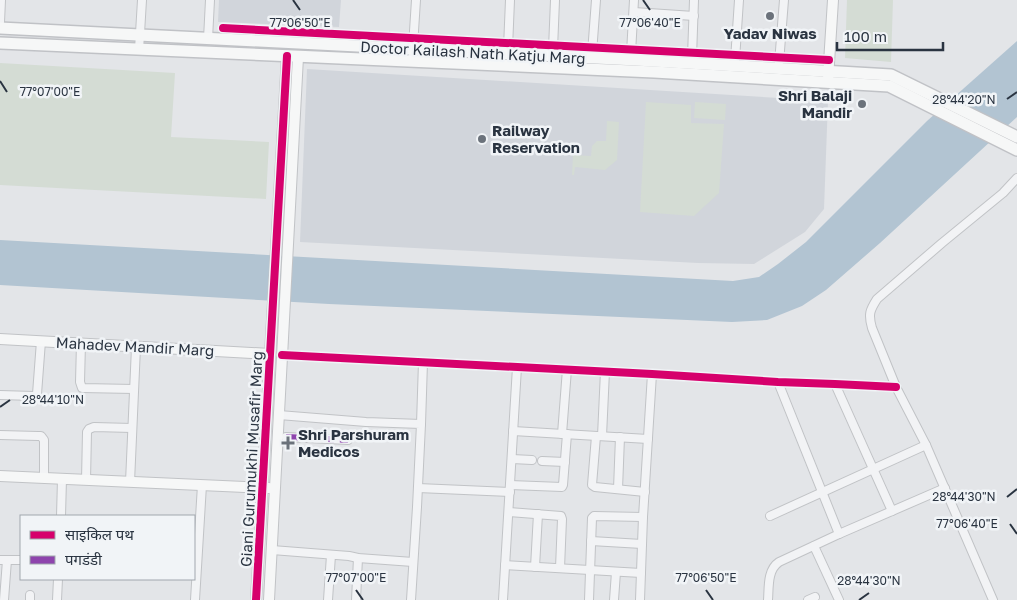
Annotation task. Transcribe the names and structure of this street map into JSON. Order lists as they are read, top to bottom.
{
  "streets": {
    "main road": ["Doctor Kailash Nath Katju Marg"],
    "street": ["Mahadev Mandir Marg", "Giani Gurumukhi Musafir Marg"]
  },
  "crossings": [
    ["Doctor Kailash Nath Katju Marg", "Giani Gurumukhi Musafir Marg"],
    ["Mahadev Mandir Marg", "Giani Gurumukhi Musafir Marg"]
  ],
  "places": {
    "other": ["Yadav Niwas", "Shri Balaji Mandir", "Railway Reservation"],
    "health": ["Shri Parshuram Medicos"]
  },
  "legend": ["साइकिल पथ", "पगडंडी"],
  "scale_bar": "100 m",
  "coordinates": [
    "77°06'50\"E",
    "77°06'40\"E",
    "77°07'00\"E",
    "28°44'20\"N",
    "28°44'10\"N",
    "28°44'30\"N"
  ]
}
